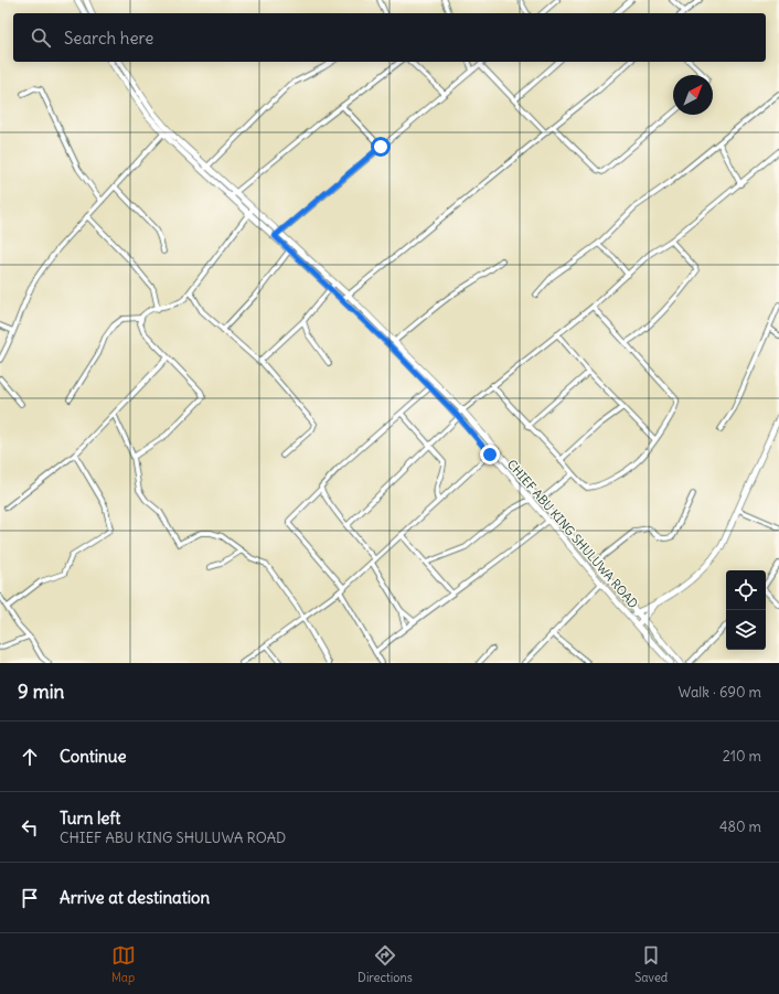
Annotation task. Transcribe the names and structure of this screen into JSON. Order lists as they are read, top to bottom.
{
  "streets": {
    "street": ["CHIEF ABU KING SHULUWA ROAD"]
  },
  "north": "top right",
  "page": {
    "search": "Search here",
    "heading": ["9 min", "Walk · 690 m"],
    "list": [
      ["Continue", "210 m"],
      ["Turn left", "CHIEF ABU KING SHULUWA ROAD", "480 m"],
      "Arrive at destination"
    ],
    "nav": ["Map", "Directions", "Saved"]
  }
}
